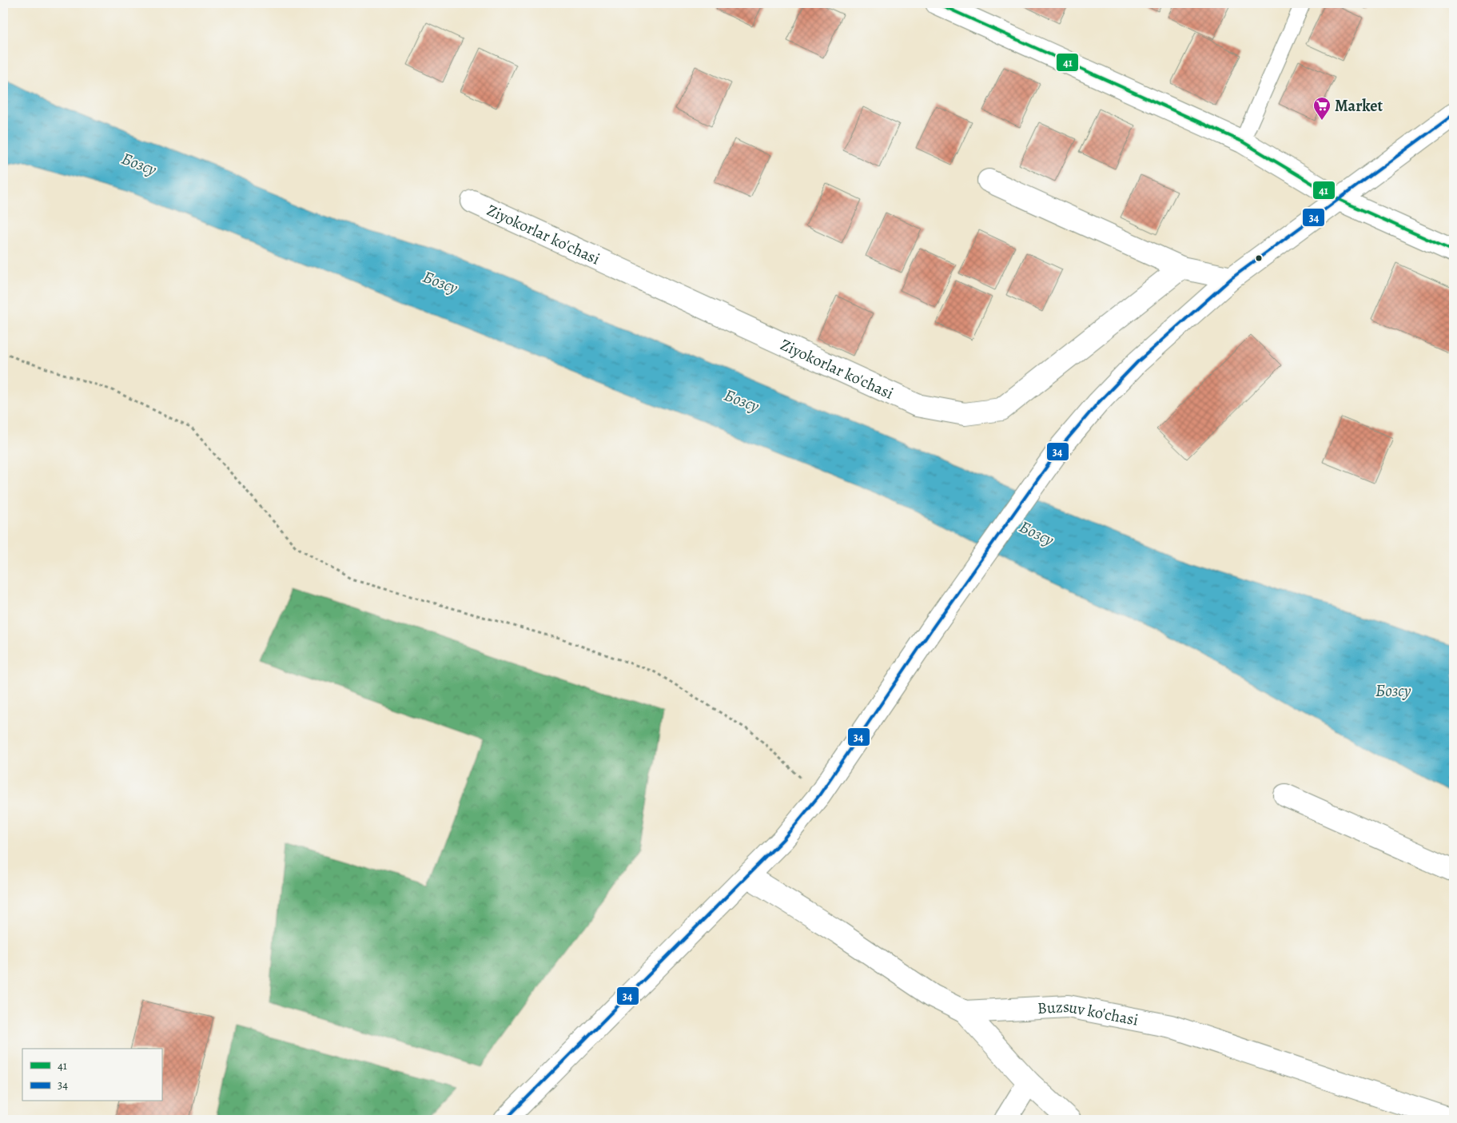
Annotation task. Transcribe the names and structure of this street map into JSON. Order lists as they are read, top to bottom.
{
  "streets": {
    "street": ["Ziyokorlar ko'chasi", "Buzsuv ko'chasi"]
  },
  "water": ["Бозсу"],
  "places": {
    "supermarket": ["Market"]
  },
  "lines": ["transit line 41", "transit line 34"],
  "legend": ["41", "34"]
}
